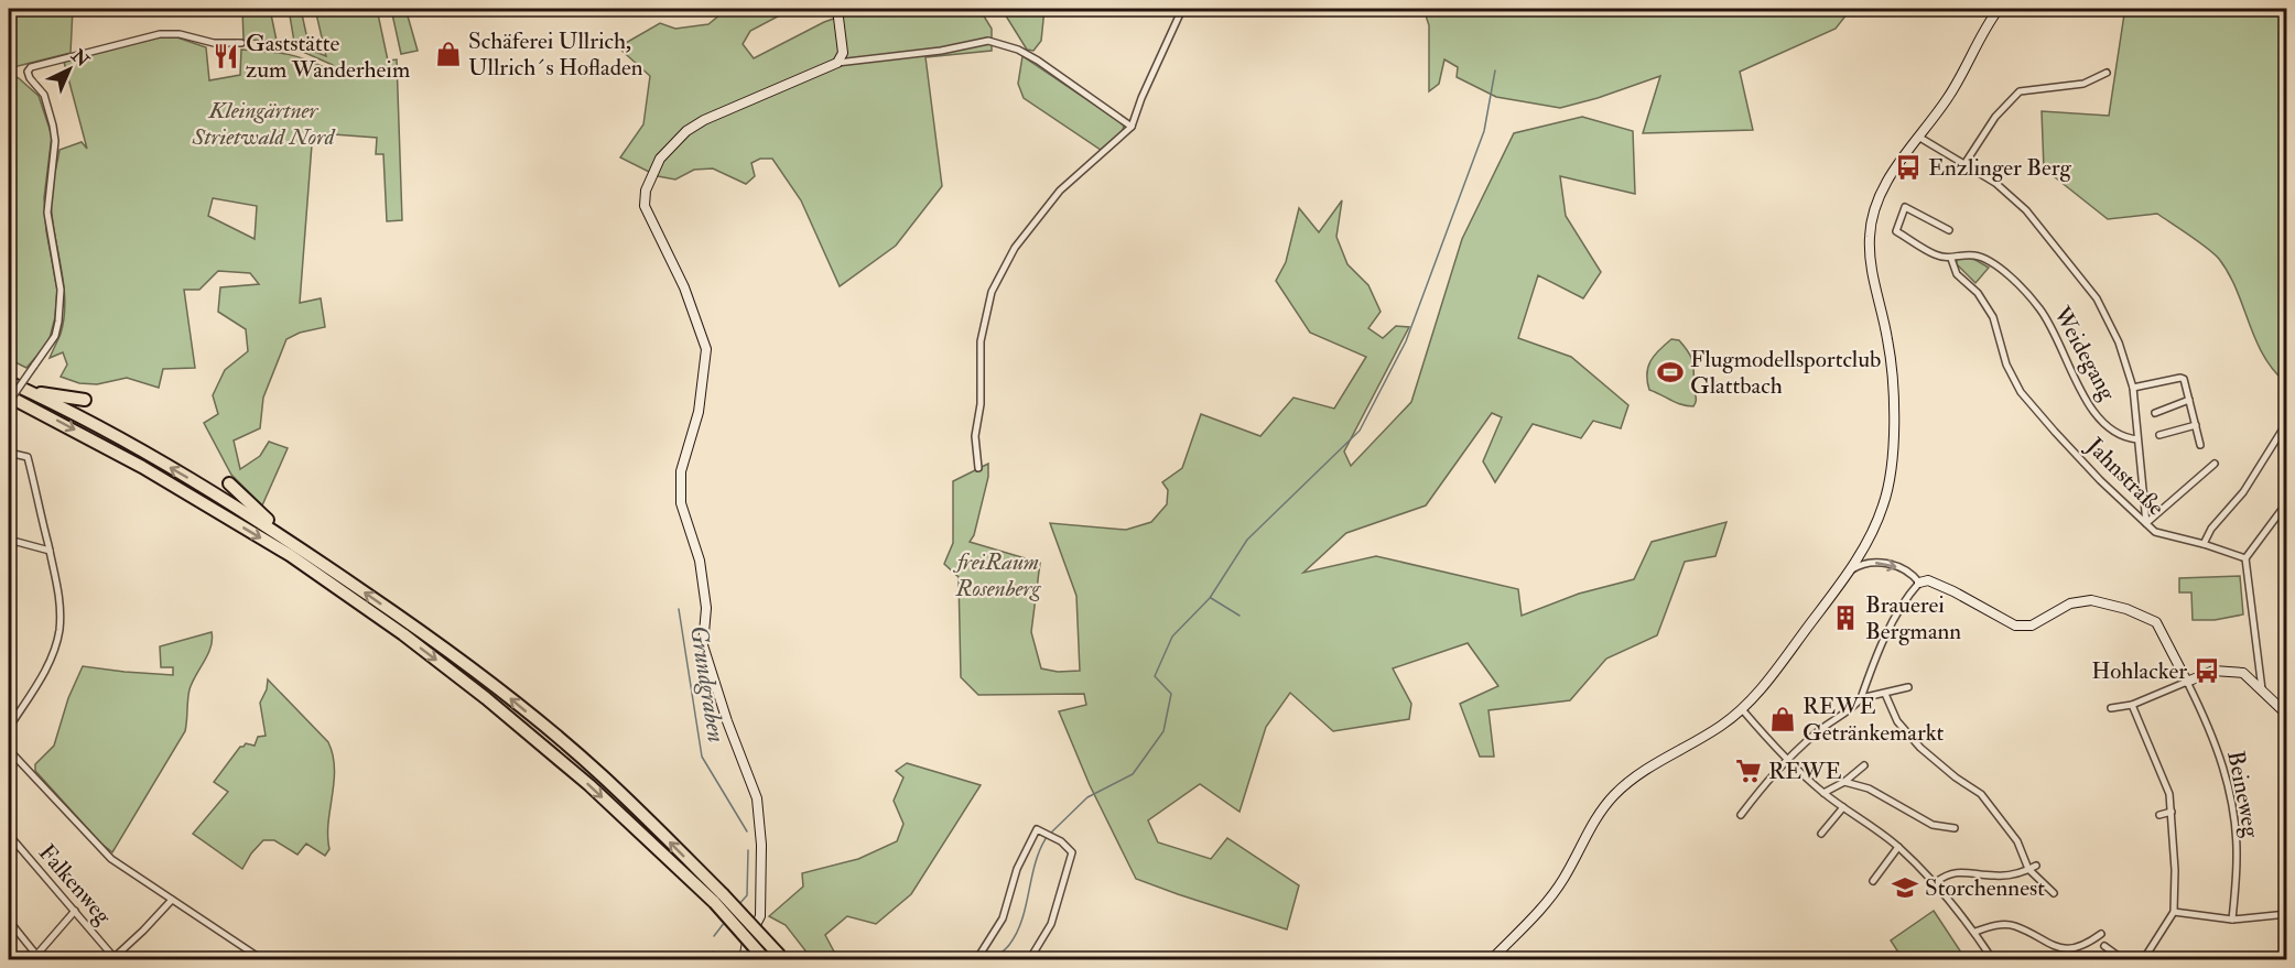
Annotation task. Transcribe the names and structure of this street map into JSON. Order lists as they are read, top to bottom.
{
  "streets": {
    "street": [
      "Weidegang",
      "Jahnstraße",
      "Beineweg",
      "Falkenweg"
    ]
  },
  "crossings": [
    ["Weidegang", "Jahnstraße"]
  ],
  "water": ["Grundgraben"],
  "parks": ["Kleingärtner Strietwald Nord", "freiRaum Rosenberg"],
  "places": {
    "shop": ["Schäferei Ullrich, Ullrich´s Hofladen", "REWE Getränkemarkt"],
    "restaurant": ["Gaststätte zum Wanderheim"],
    "bus stop": ["Enzlinger Berg", "Hohlacker"],
    "sports": ["Flugmodellsportclub Glattbach"],
    "building": ["Brauerei Bergmann"],
    "supermarket": ["REWE"],
    "school or university": ["Storchennest"]
  },
  "north": "top right"
}
